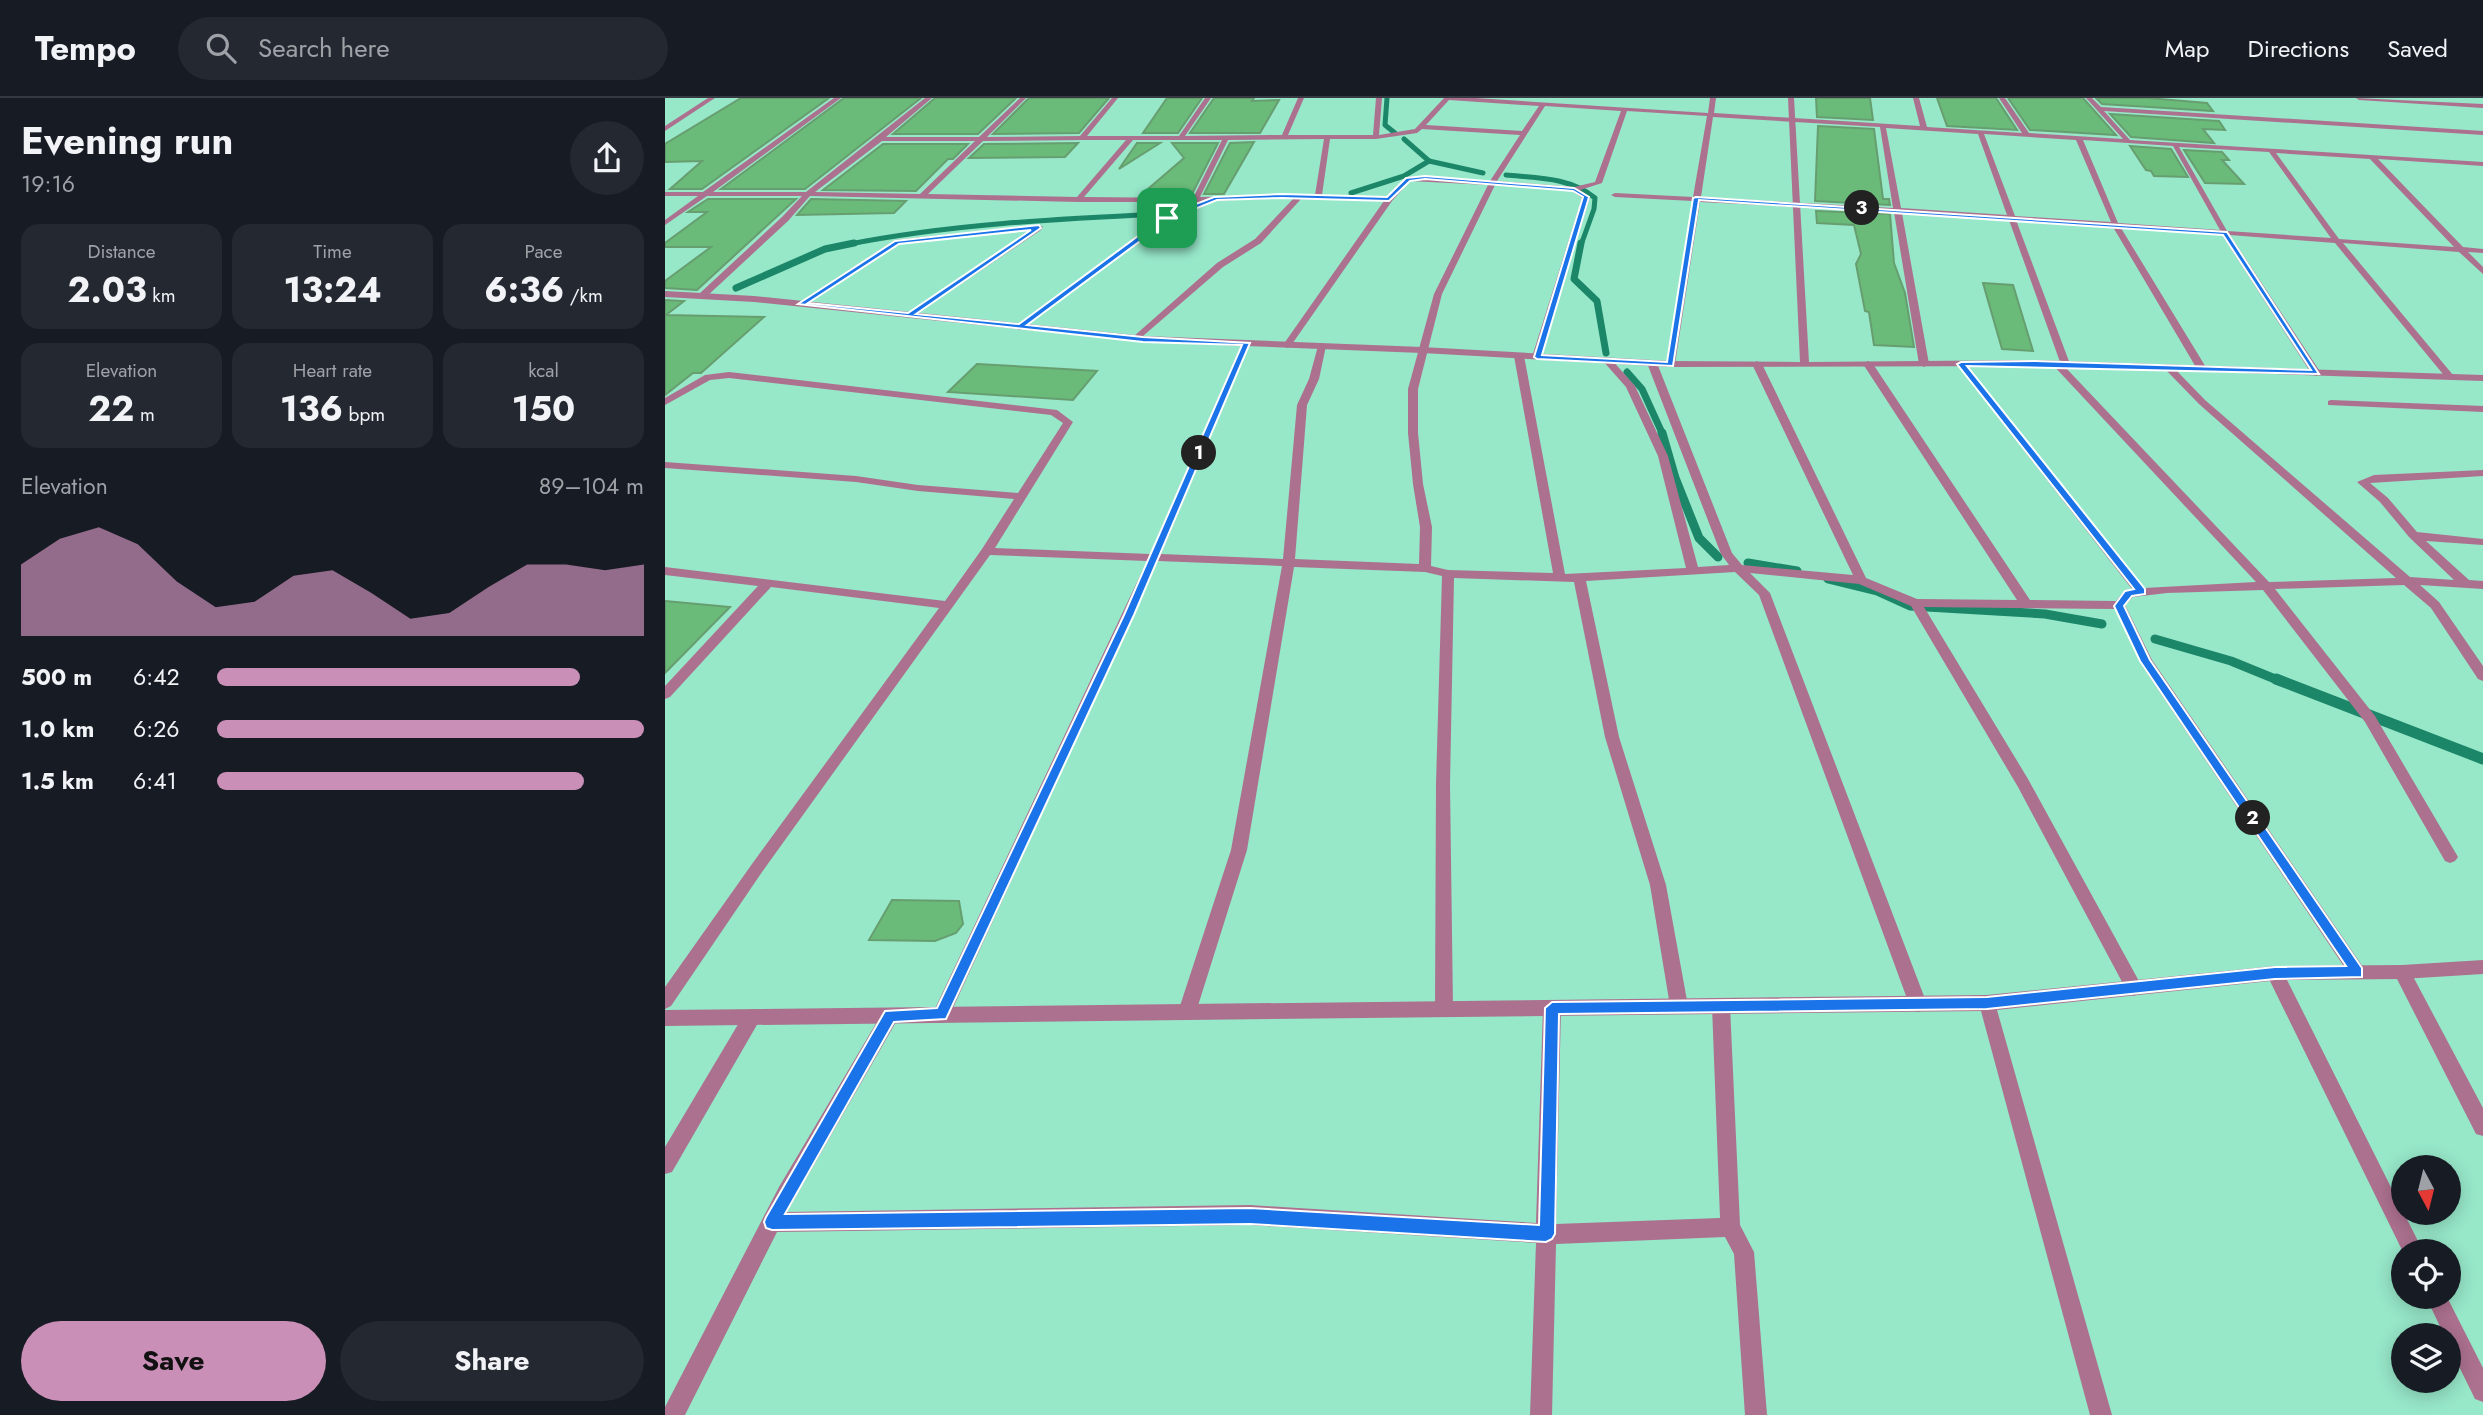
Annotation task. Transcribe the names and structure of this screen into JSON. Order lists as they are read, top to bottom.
{
  "north": "bottom",
  "page": {
    "header": "Tempo",
    "search": "Search here",
    "nav": ["Map", "Directions", "Saved"],
    "heading": ["Evening run", "19:16"],
    "pins": ["3", "1", "2"],
    "stats": [
      ["Distance", "2.03 km"],
      ["Time", "13:24"],
      ["Pace", "6:36 /km"],
      ["Elevation", "22 m"],
      ["Heart rate", "136 bpm"],
      ["kcal", "150"]
    ],
    "chart": ["Elevation", "89–104 m"],
    "list": [
      {
        "name": "500 m",
        "note": "6:42"
      },
      {
        "name": "1.0 km",
        "note": "6:26"
      },
      {
        "name": "1.5 km",
        "note": "6:41"
      }
    ],
    "buttons": ["Save", "Share"]
  }
}
